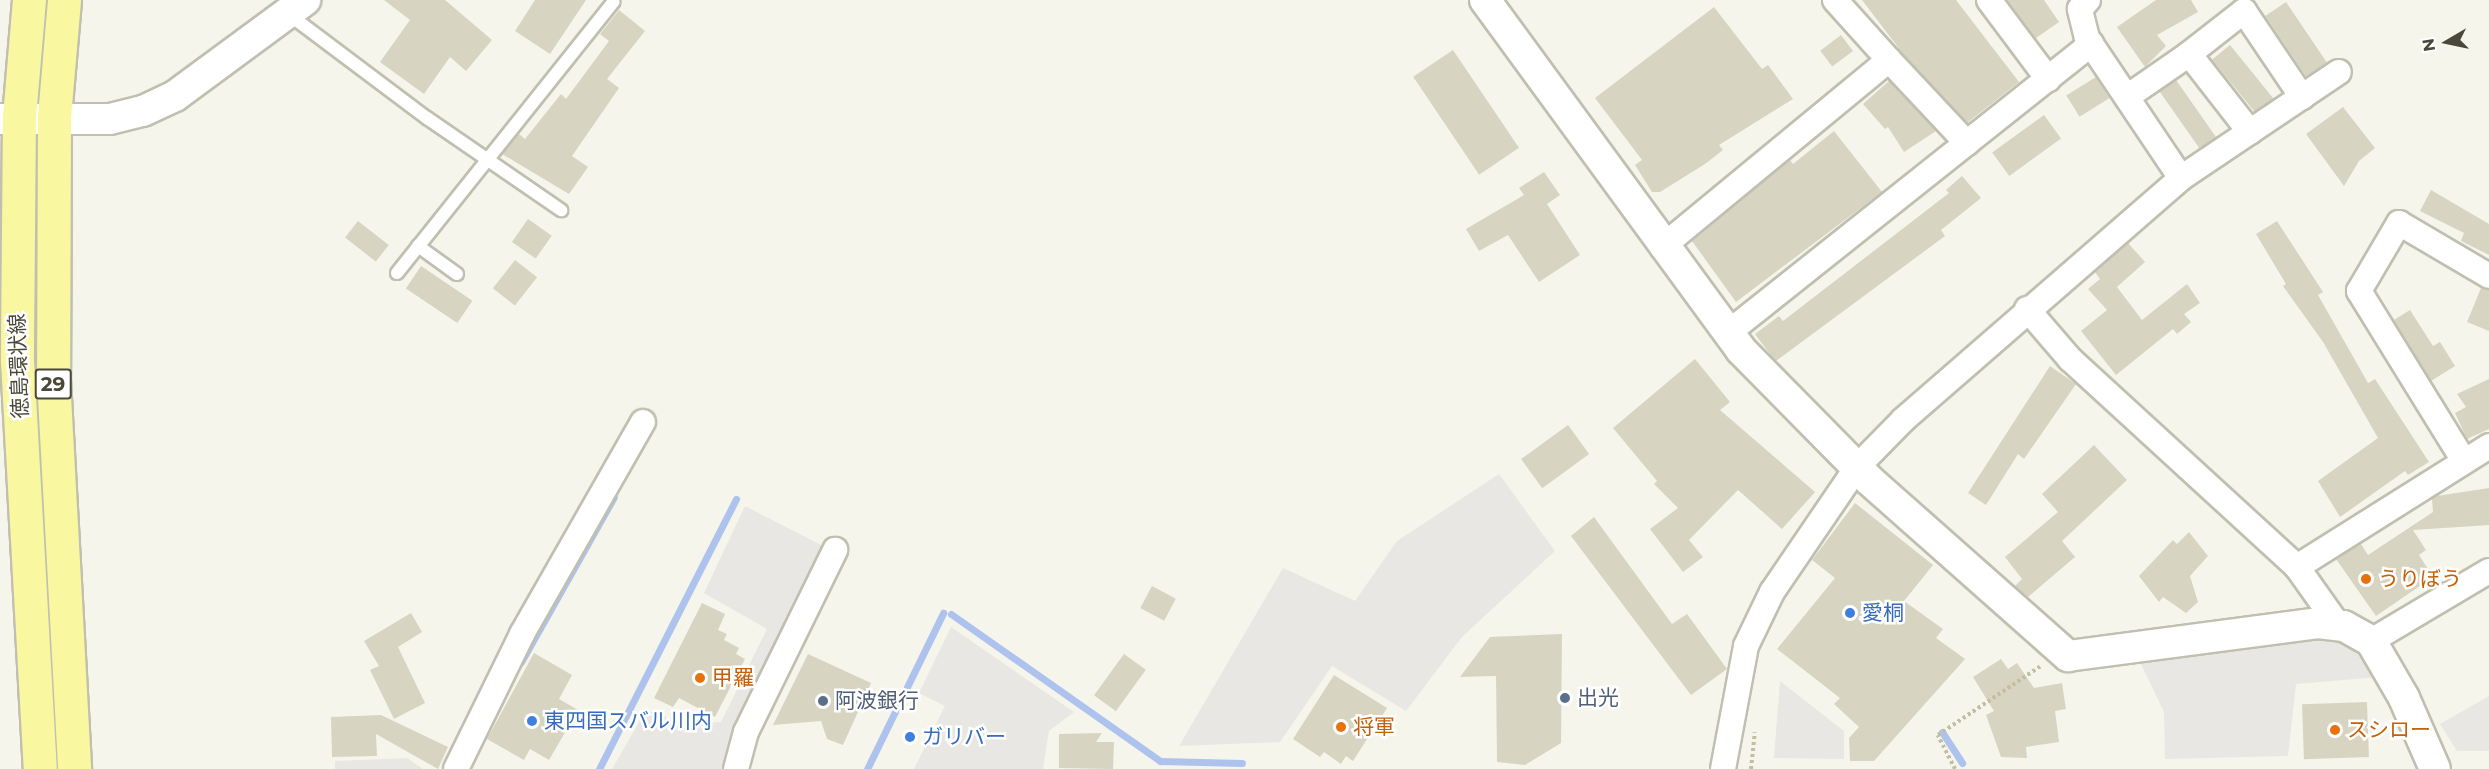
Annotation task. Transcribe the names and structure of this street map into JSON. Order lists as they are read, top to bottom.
{
  "streets": {
    "main road": ["徳島環状線", "29"]
  },
  "places": [
    "うりぼう",
    "愛桐",
    "甲羅",
    "出光",
    "阿波銀行",
    "東四国スバル川内",
    "将軍",
    "スシロー",
    "ガリバー"
  ],
  "north": "left"
}
